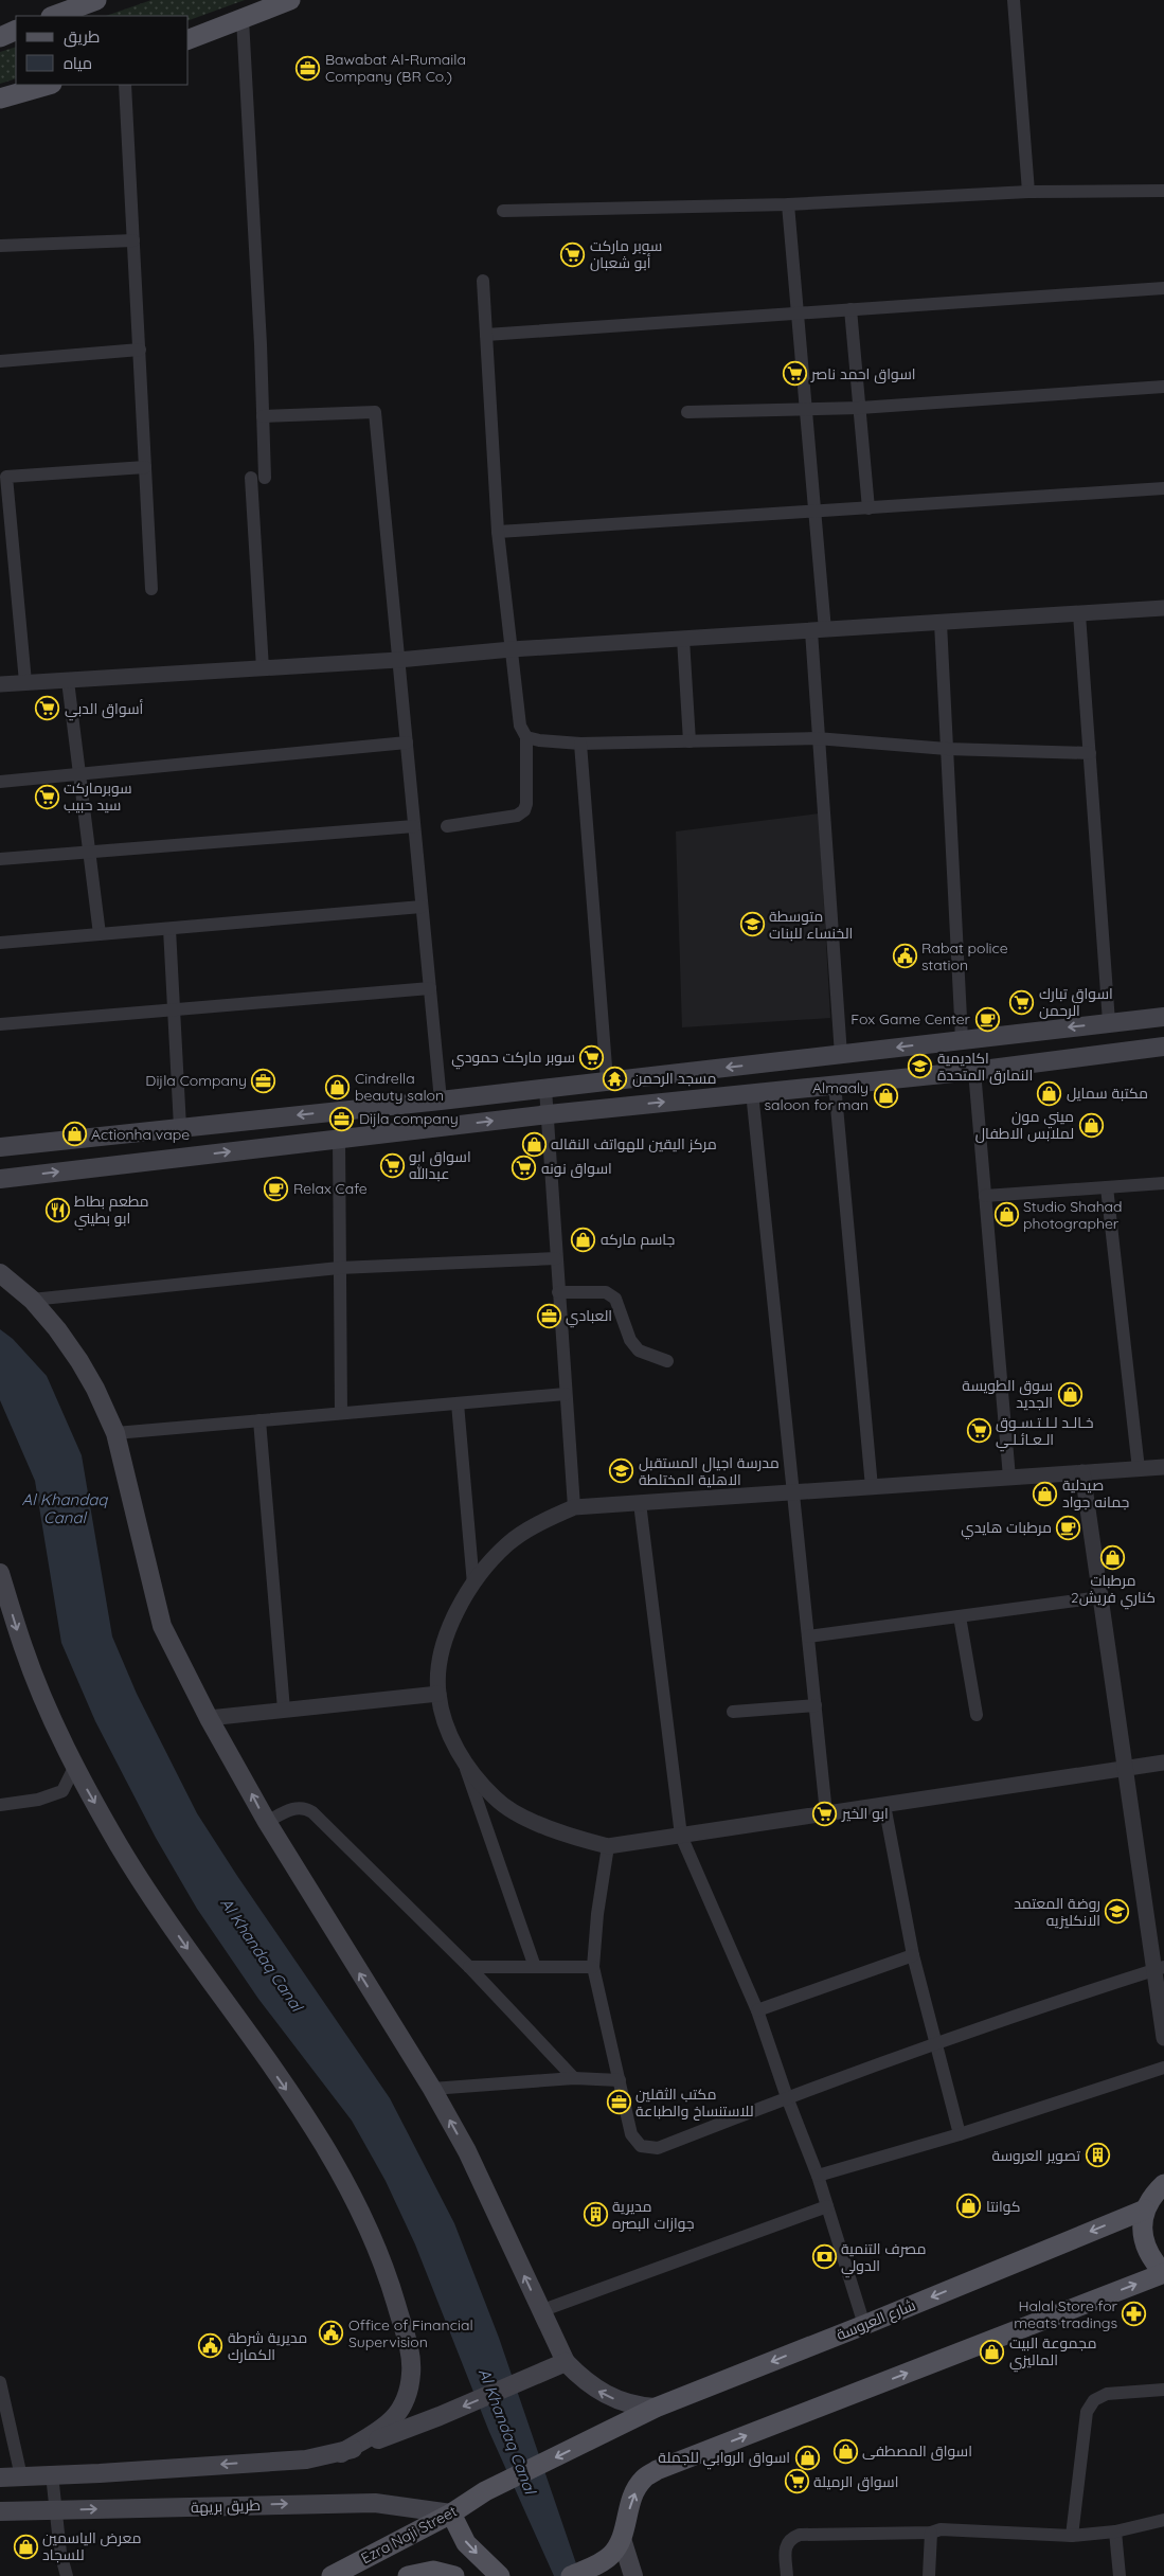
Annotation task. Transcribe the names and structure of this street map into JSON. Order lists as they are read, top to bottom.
{
  "streets": {
    "main road": ["شارع العروسة", "طريق بريهة", "Ezra Naji Street"]
  },
  "crossings": [
    ["شارع العروسة", "Ezra Naji Street"],
    ["طريق بريهة", "Ezra Naji Street"]
  ],
  "water": ["Al Khandaq Canal"],
  "places": {
    "office": [
      "Bawabat Al-Rumaila Company (BR Co.)",
      "Dijla Company",
      "Dijla company",
      "العبادي",
      "مكتب الثقلين للاستنساخ والطباعة"
    ],
    "supermarket": [
      "سوبر ماركت أبو شعبان",
      "اسواق احمد ناصر",
      "أسواق الدبي",
      "سوبرماركت سيد حبيب",
      "اسواق تبارك الرحمن",
      "سوبر ماركت حمودي",
      "اسواق ابو عبدالله",
      "اسواق نونه",
      "خـالـد لـلـتـسـوق الـعـائـلـي",
      "ابو الخير",
      "اسواق الرميلة"
    ],
    "school or university": [
      "متوسطة الخنساء للبنات",
      "اكاديمية النمارق المتحدة",
      "مدرسة اجيال المستقبل الاهلية المختلطة",
      "روضة المعتمد الانكليزيه"
    ],
    "public building": ["Rabat police station", "Office of Financial Supervision", "مديرية شرطة الكمارك"],
    "cafe": ["Fox Game Center", "Relax Cafe", "مرطبات هايدي"],
    "temple": ["مسجد الرحمن"],
    "shop": [
      "Cindrella beauty salon",
      "مكتبة سمايل",
      "Almaaly saloon for man",
      "ميني مون لملابس الاطفال",
      "Actionha vape",
      "مركز اليقين للهواتف النقاله",
      "Studio Shahad photographer",
      "جاسم ماركه",
      "سوق الطويسة الجديد",
      "صيدلية جمانه جواد",
      "مرطبات كناري فريش2",
      "كوانتا",
      "مجموعة البيت الماليزي",
      "اسواق المصطفى",
      "اسواق الروابي للجملة",
      "معرض الياسمين للسجاد"
    ],
    "restaurant": ["مطعم بطاط ابو بطيني"],
    "building": ["تصوير العروسة", "مديرية جوازات البصره"],
    "bank": ["مصرف التنمية الدولي"],
    "pharmacy": ["Halal Store for meats tradings"]
  },
  "legend": ["طريق", "مياه"]
}
